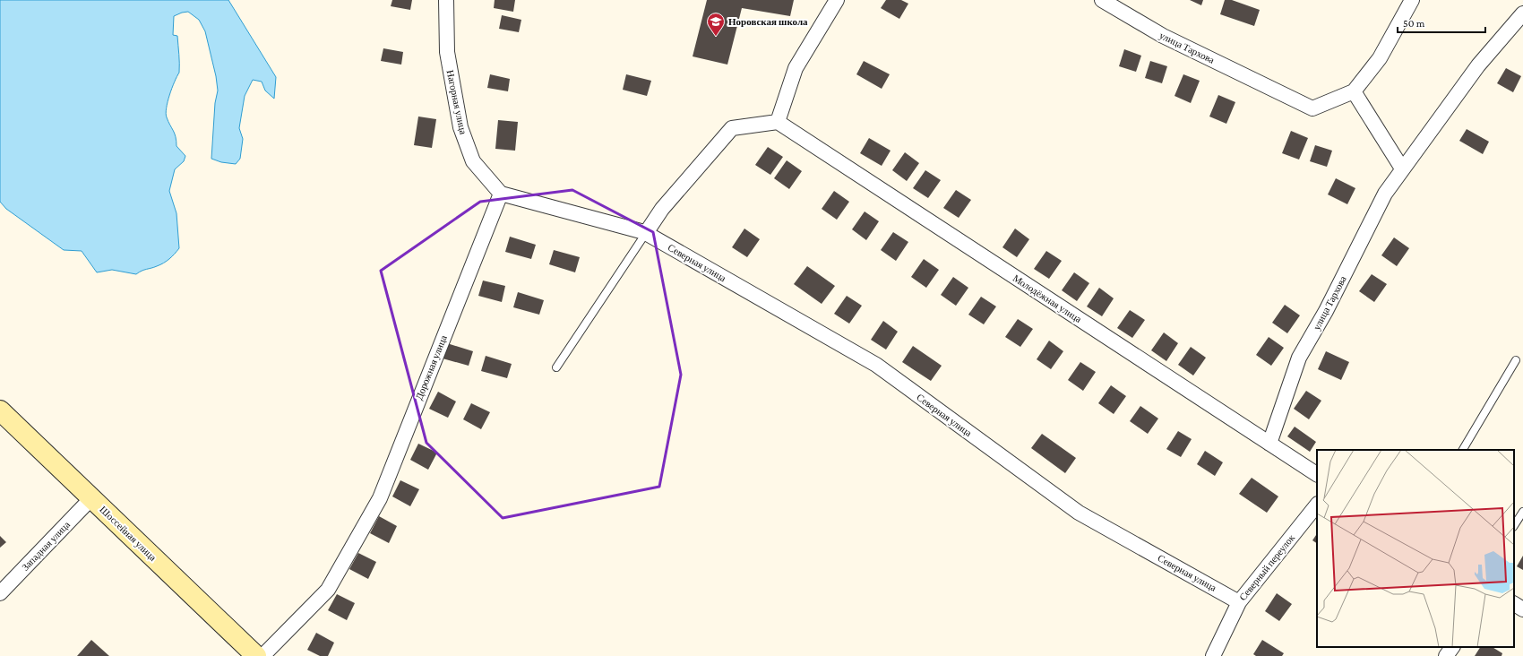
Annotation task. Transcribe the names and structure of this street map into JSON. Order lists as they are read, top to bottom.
{
  "streets": {
    "main road": ["Шоссейная улица"],
    "street": [
      "улица Тархова",
      "Нагорная улица",
      "Северная улица",
      "Молодёжная улица",
      "Дорожная улица",
      "Западная улица",
      "Северный переулок"
    ]
  },
  "crossings": [
    ["улица Тархова", "Молодёжная улица"],
    ["Нагорная улица", "Дорожная улица"],
    ["Северная улица", "Северный переулок"],
    ["Шоссейная улица", "Западная улица"]
  ],
  "places": {
    "school or university": ["Норовская школа"]
  },
  "scale_bar": "50 m"
}
